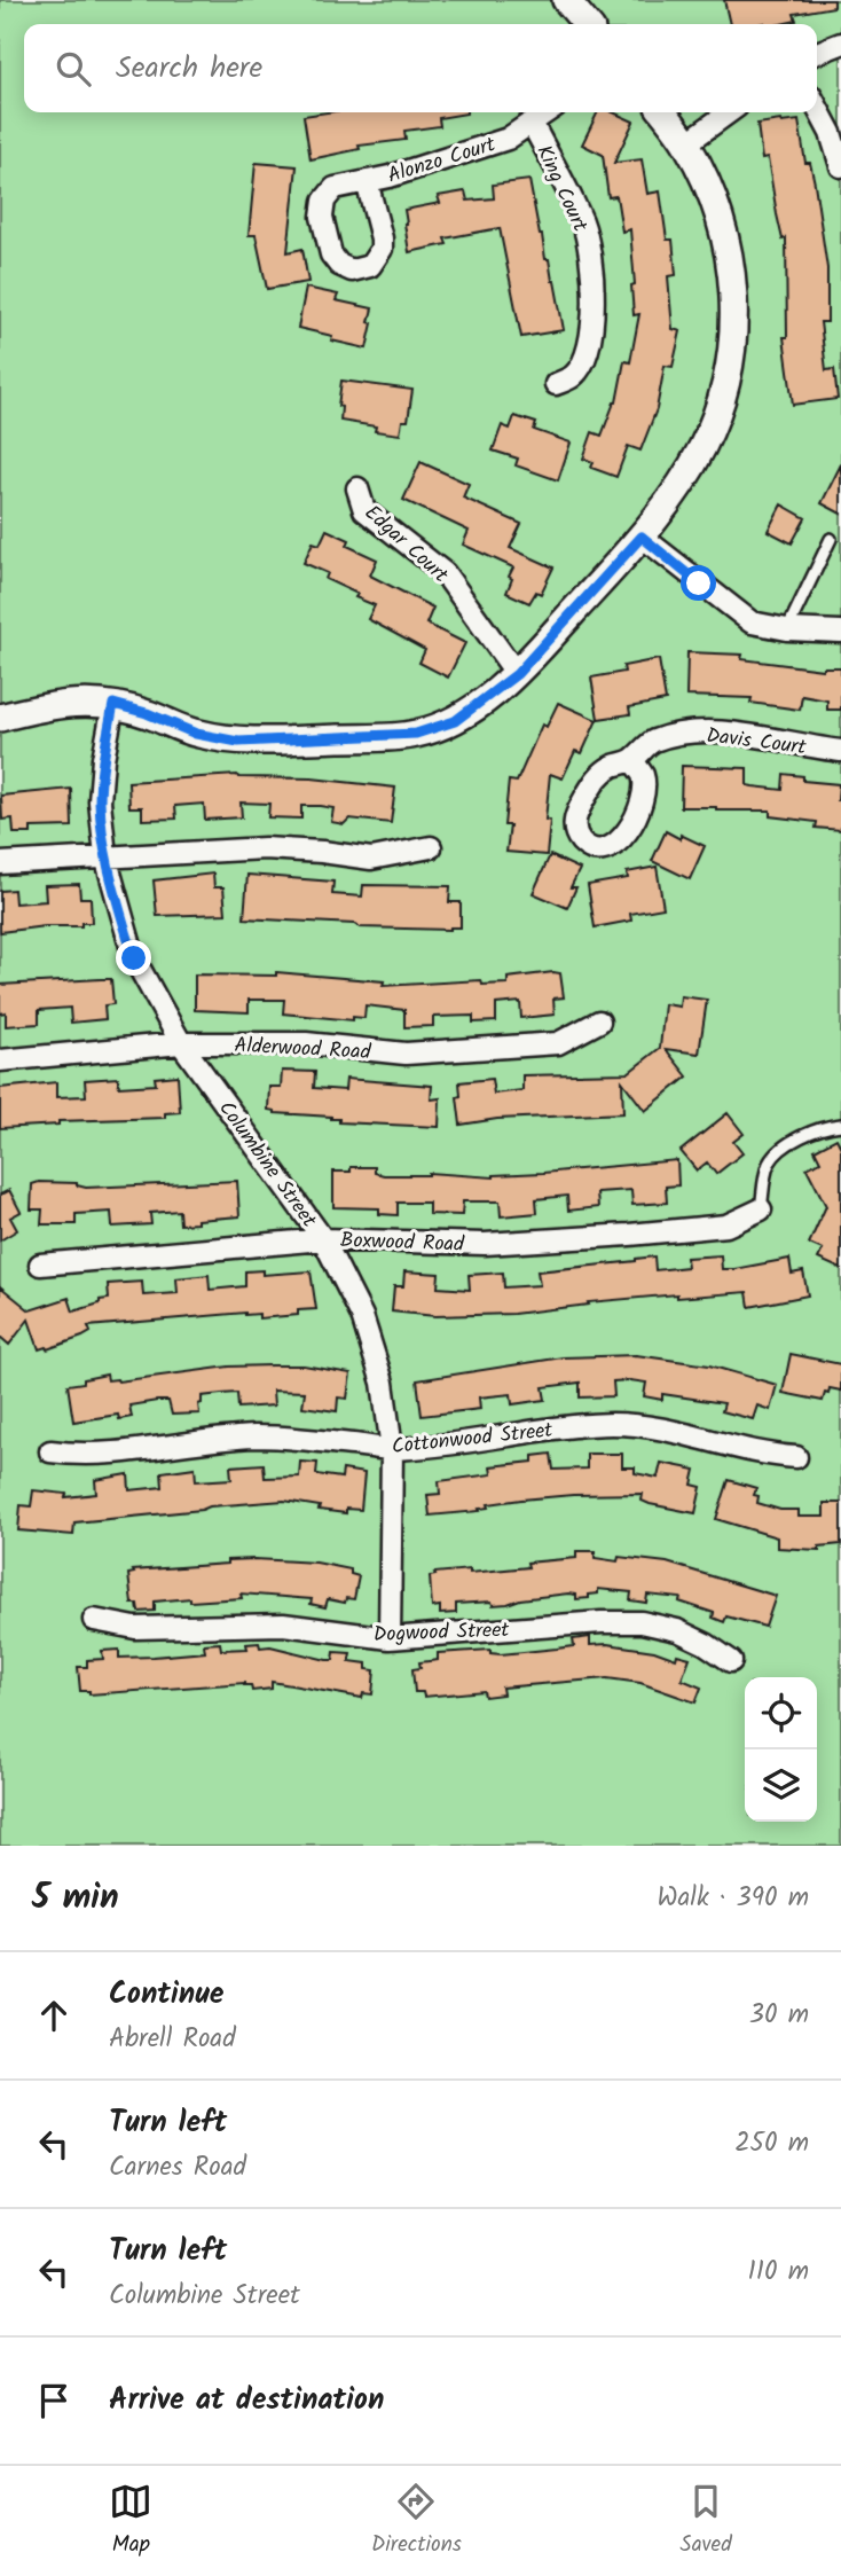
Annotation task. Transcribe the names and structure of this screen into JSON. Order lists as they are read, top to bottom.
{
  "streets": {
    "street": [
      "Alonzo Court",
      "King Court",
      "Edgar Court",
      "Davis Court",
      "Alderwood Road",
      "Columbine Street",
      "Boxwood Road",
      "Cottonwood Street",
      "Dogwood Street"
    ]
  },
  "crossings": [
    ["Alonzo Court", "King Court"],
    ["Alderwood Road", "Columbine Street"],
    ["Columbine Street", "Boxwood Road"],
    ["Columbine Street", "Cottonwood Street"],
    ["Columbine Street", "Dogwood Street"]
  ],
  "page": {
    "search": "Search here",
    "heading": ["5 min", "Walk · 390 m"],
    "list": [
      ["Continue", "Abrell Road", "30 m"],
      ["Turn left", "Carnes Road", "250 m"],
      ["Turn left", "Columbine Street", "110 m"],
      "Arrive at destination"
    ],
    "nav": ["Map", "Directions", "Saved"]
  }
}
